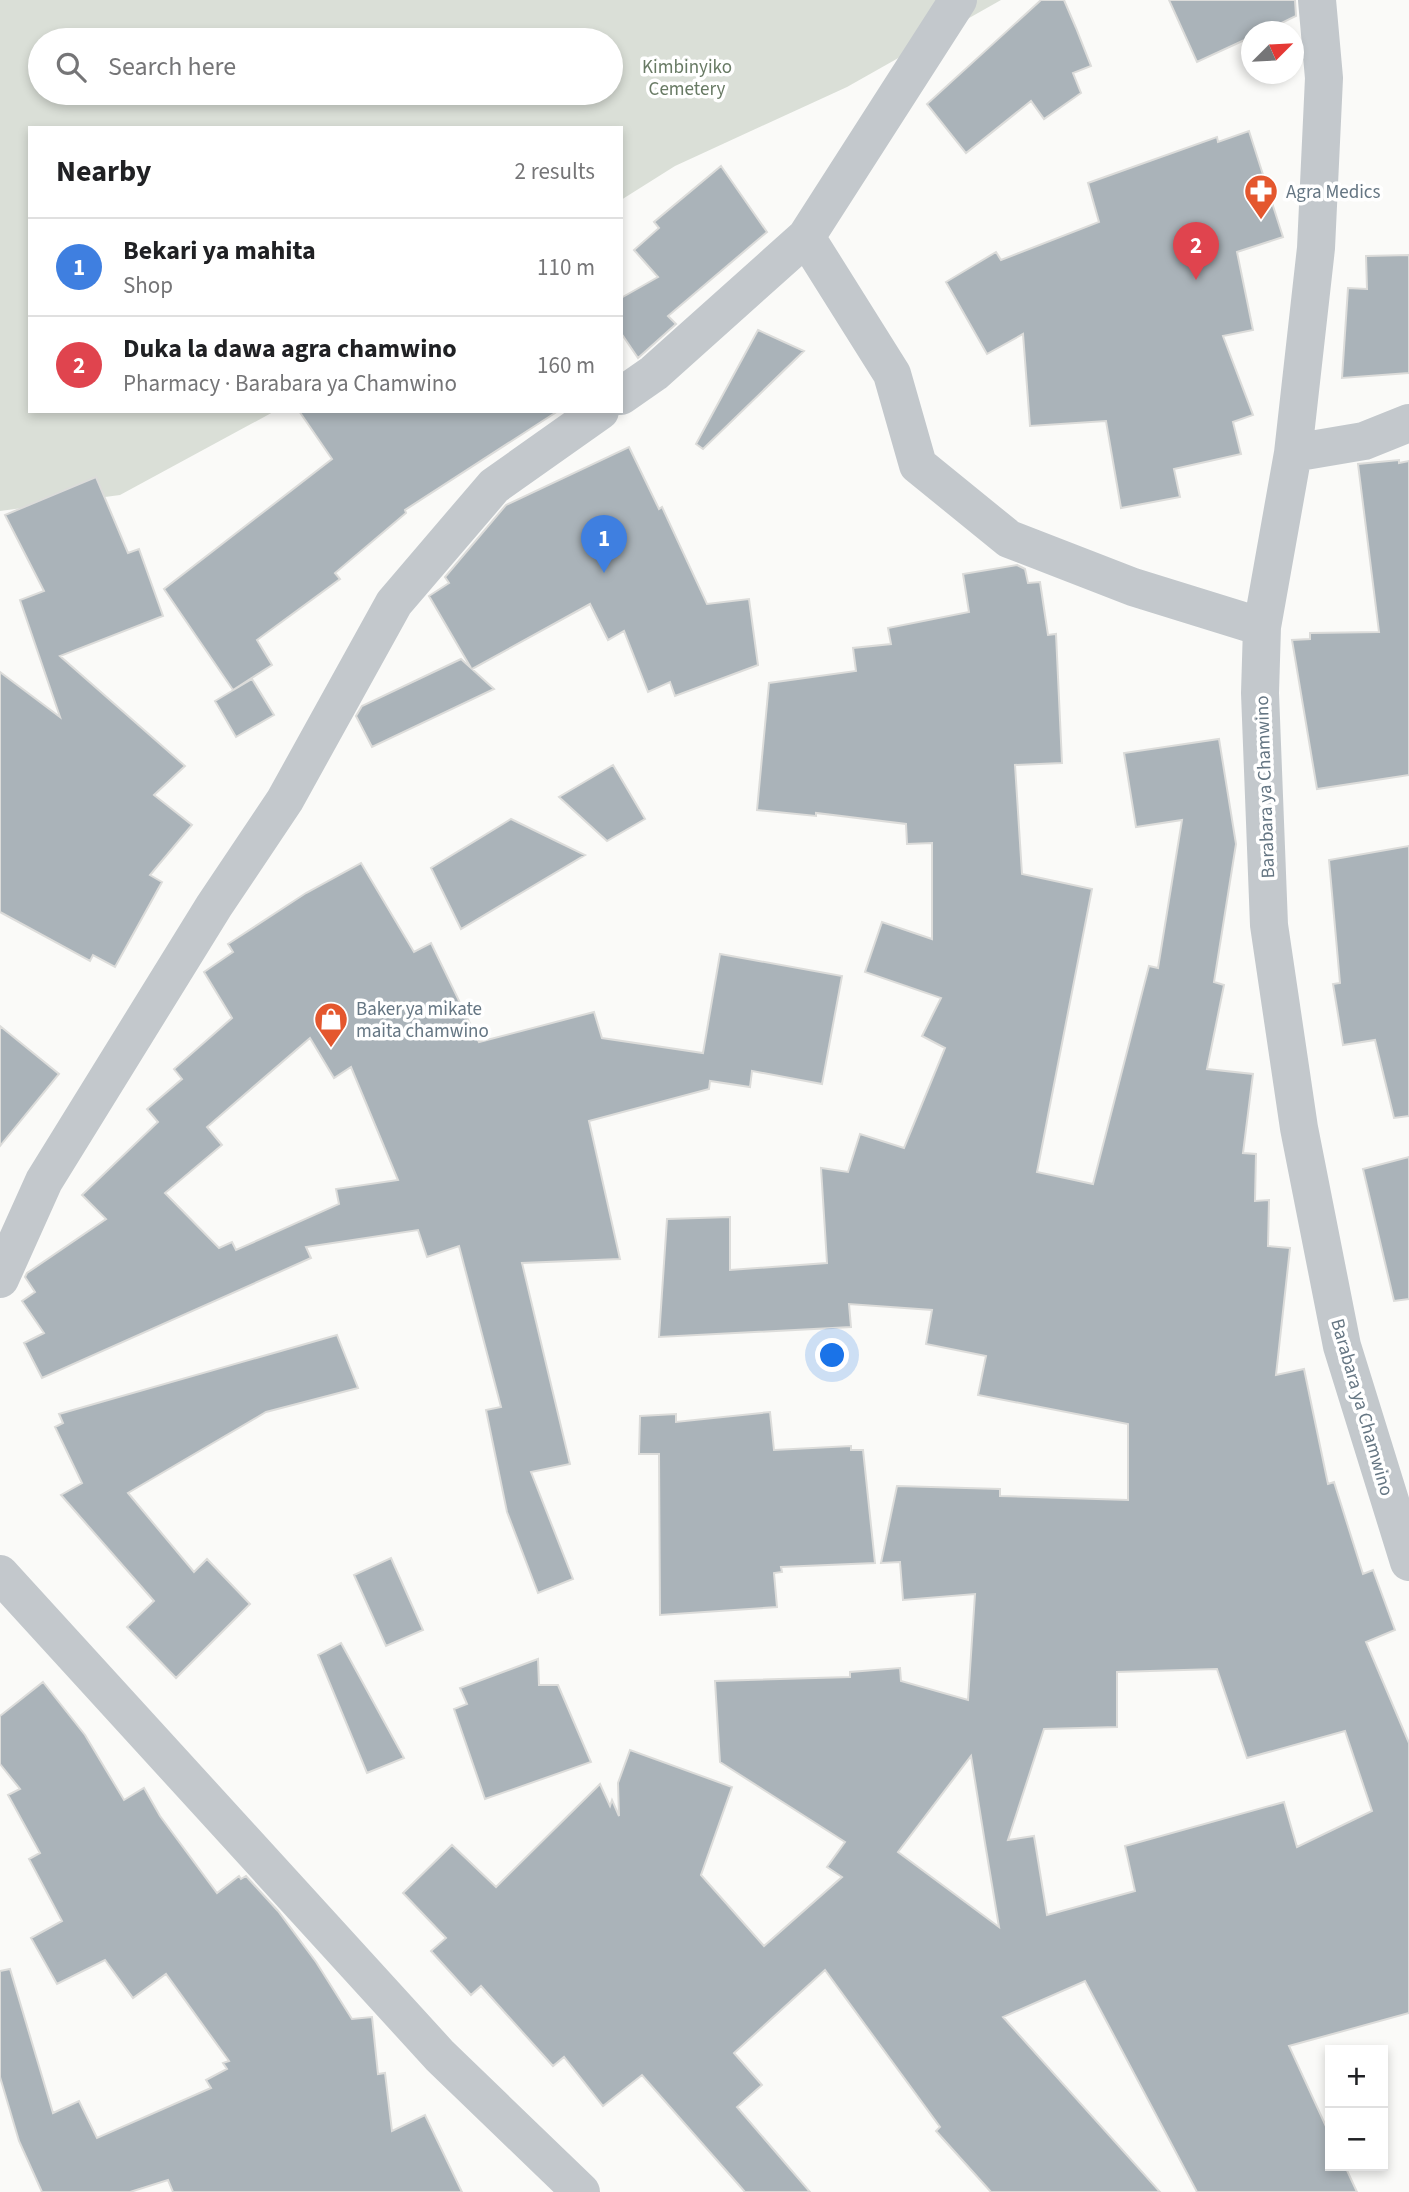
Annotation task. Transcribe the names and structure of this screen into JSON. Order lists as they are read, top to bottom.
{
  "streets": {
    "street": ["Barabara ya Chamwino"]
  },
  "parks": ["Kimbinyiko Cemetery"],
  "places": {
    "pharmacy": ["Agra Medics"],
    "shop": ["Baker ya mikate maita chamwino"]
  },
  "north": "top right",
  "page": {
    "search": "Search here",
    "heading": ["Nearby", "2 results"],
    "list": [
      {
        "mark": "1",
        "name": "Bekari ya mahita",
        "note": "Shop",
        "value": "110 m"
      },
      {
        "mark": "2",
        "name": "Duka la dawa agra chamwino",
        "note": "Pharmacy · Barabara ya Chamwino",
        "value": "160 m"
      }
    ],
    "pins": ["2", "1"],
    "map_buttons": ["+", "−"]
  }
}
